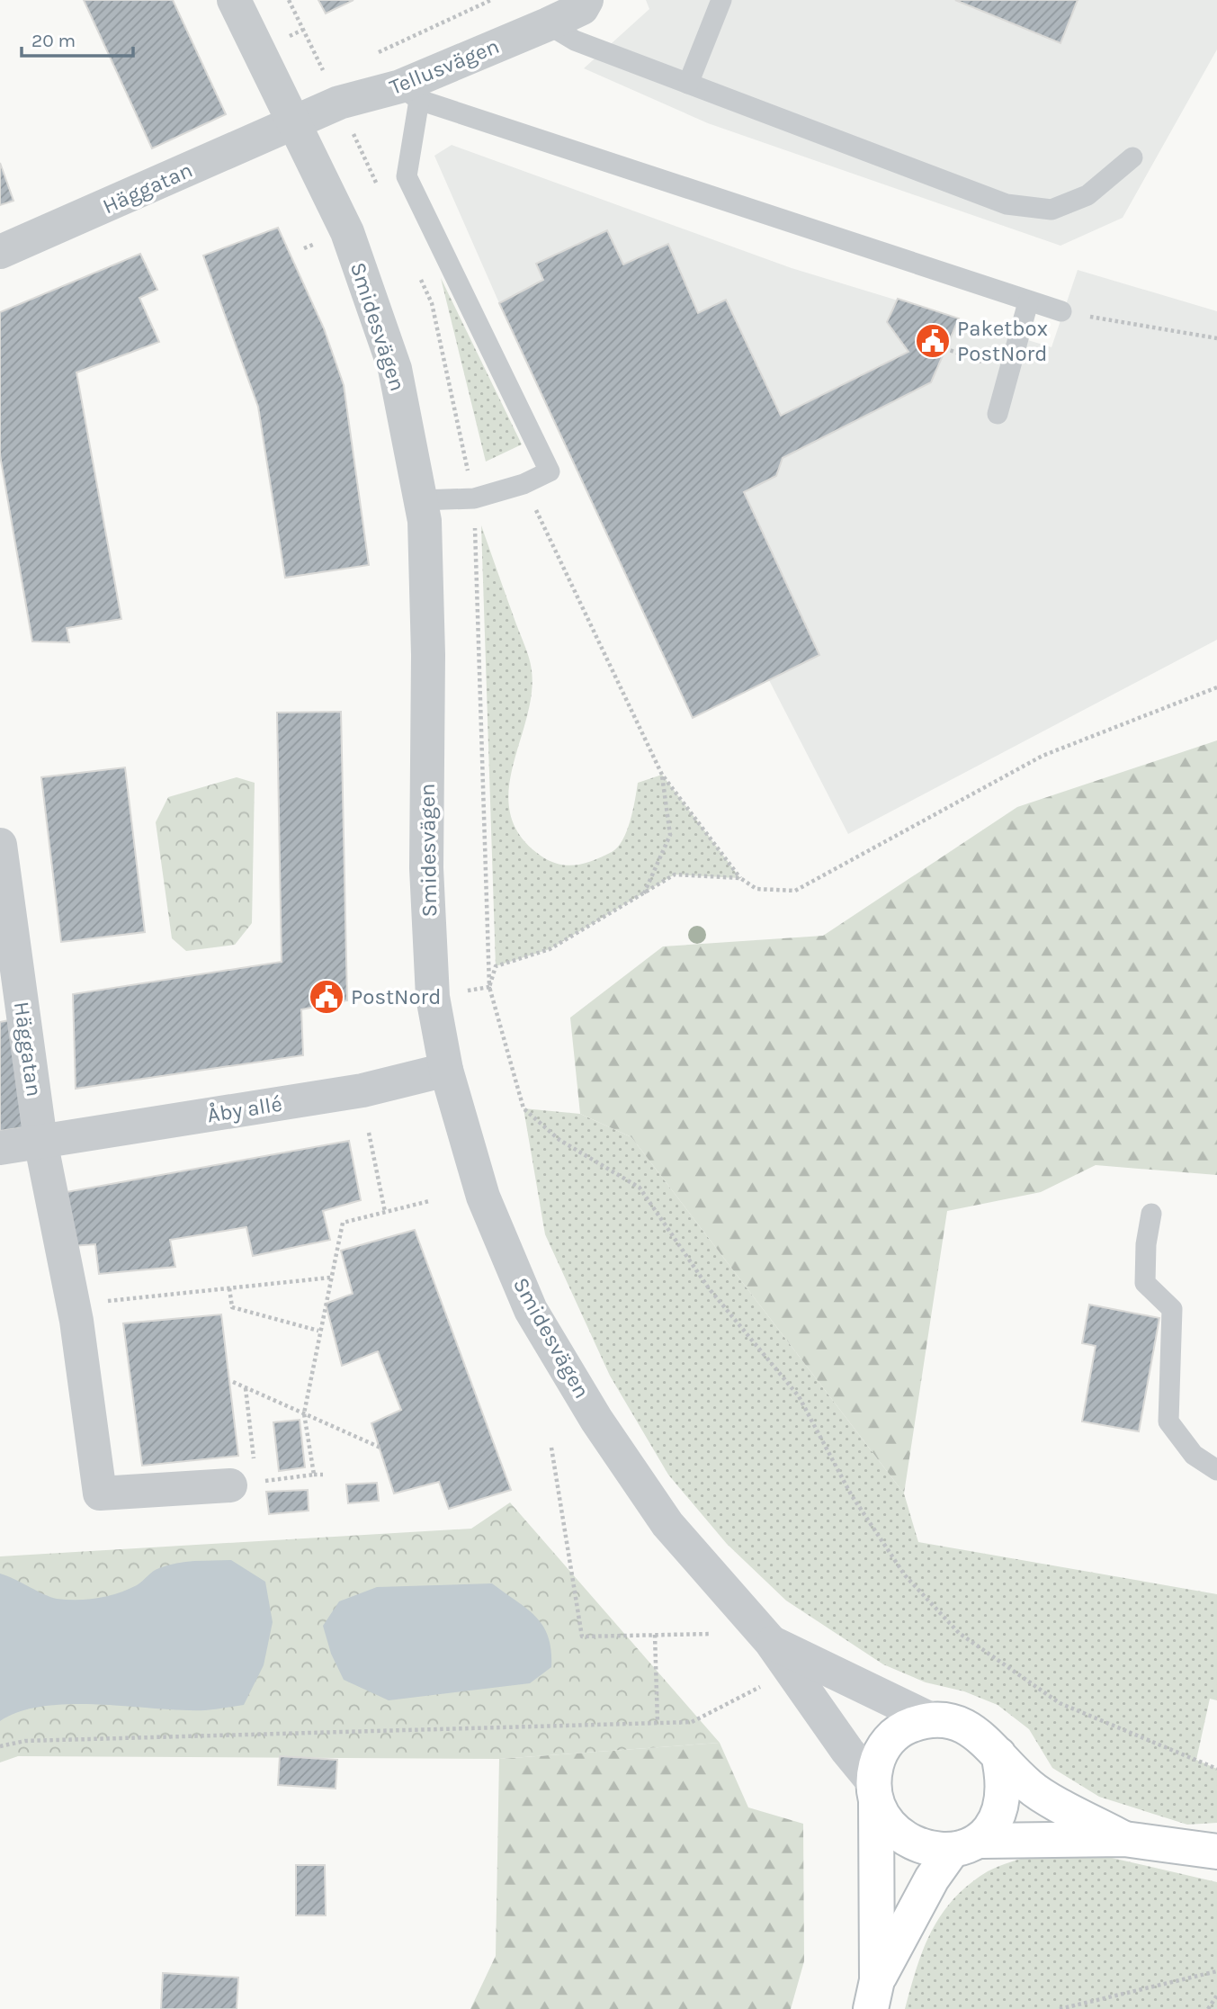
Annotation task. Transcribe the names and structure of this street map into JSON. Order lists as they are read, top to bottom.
{
  "streets": {
    "street": [
      "Tellusvägen",
      "Häggatan",
      "Smidesvägen",
      "Åby allé"
    ]
  },
  "crossings": [
    ["Tellusvägen", "Häggatan"],
    ["Tellusvägen", "Smidesvägen"],
    ["Häggatan", "Smidesvägen"],
    ["Häggatan", "Åby allé"],
    ["Smidesvägen", "Åby allé"]
  ],
  "places": {
    "public building": ["Paketbox PostNord", "PostNord"]
  },
  "scale_bar": "20 m"
}
